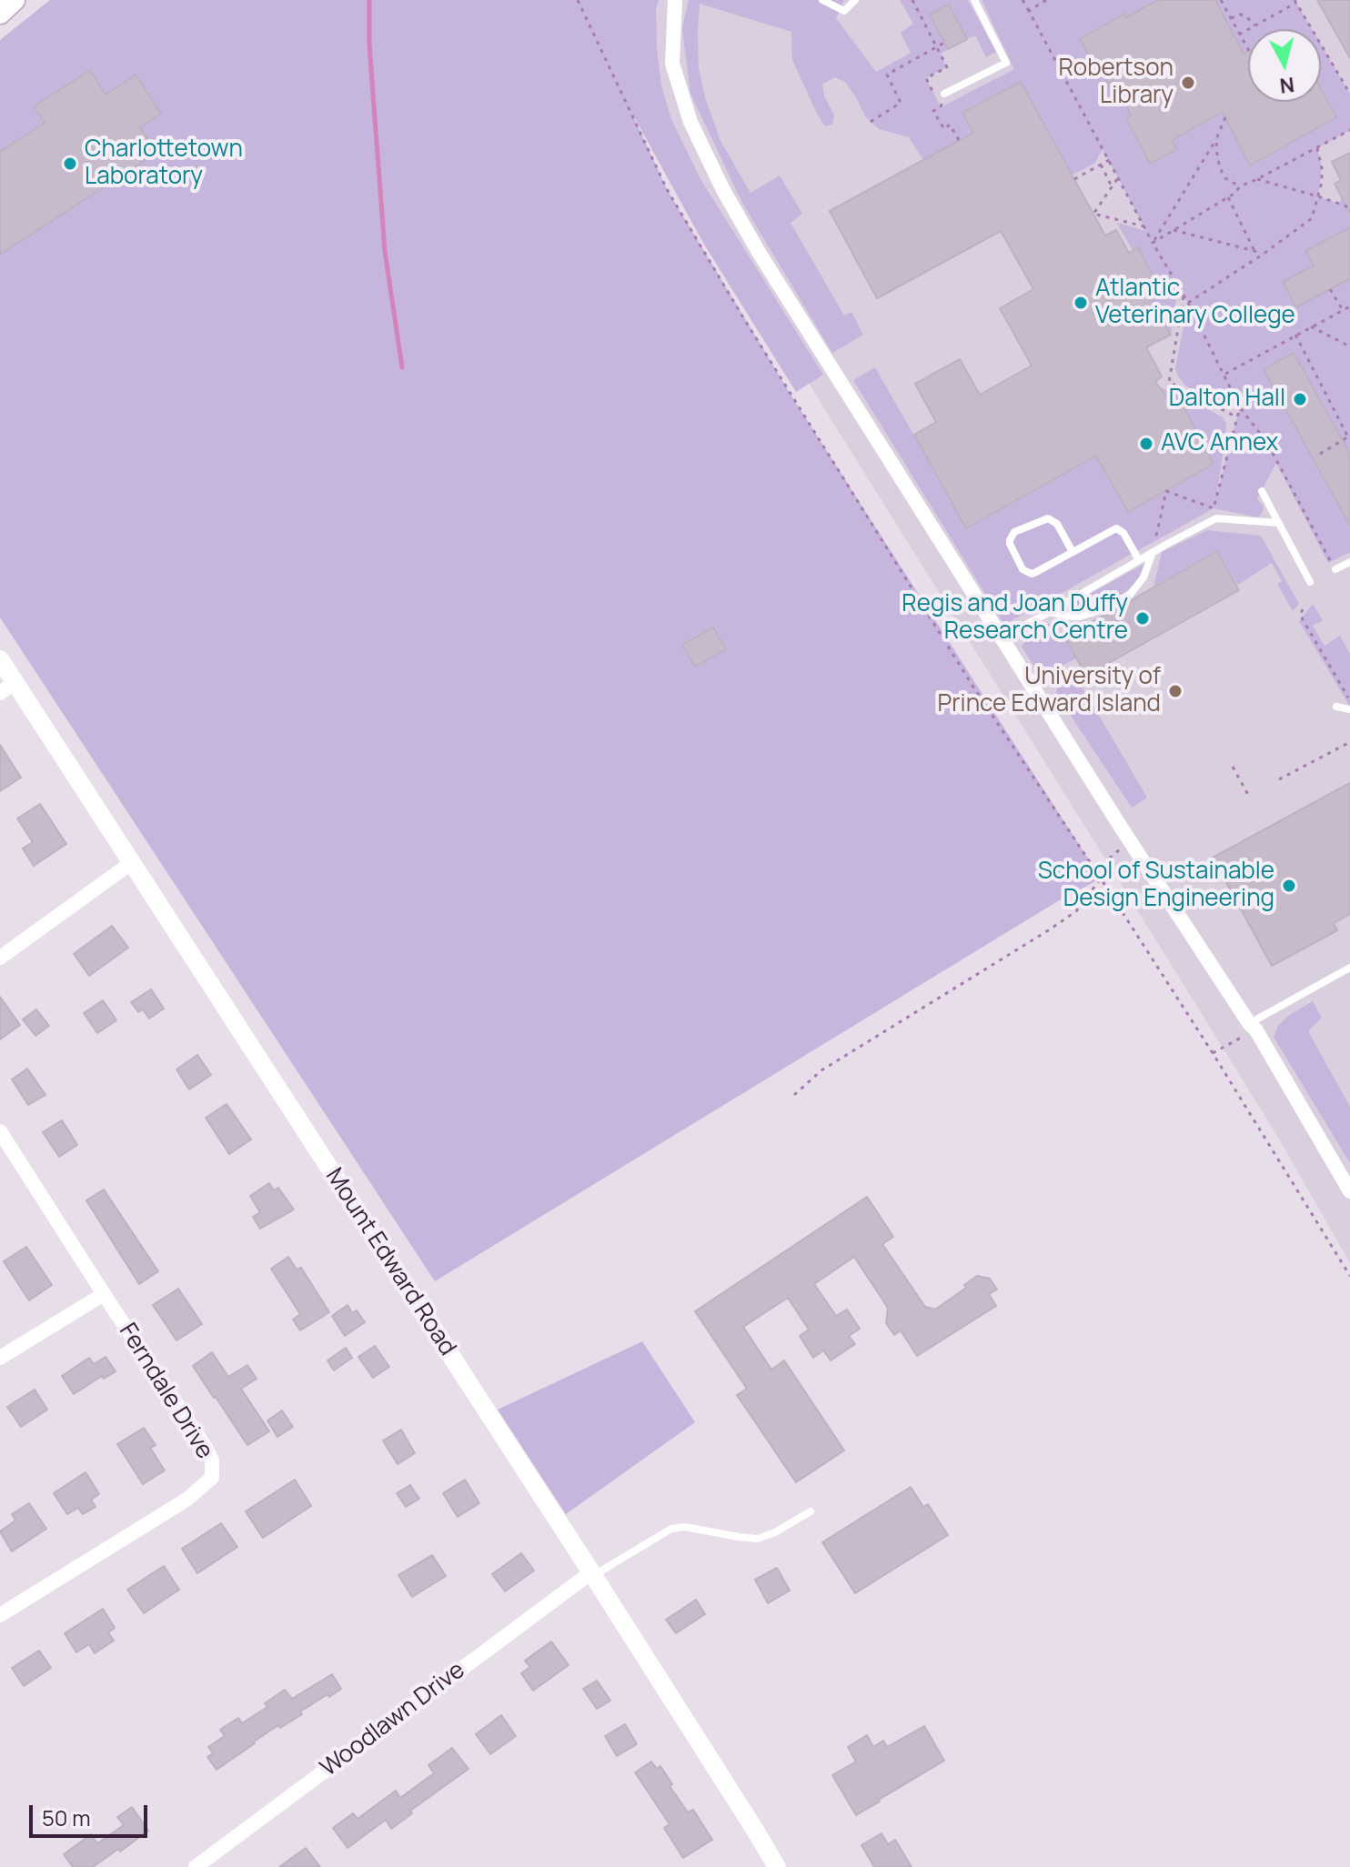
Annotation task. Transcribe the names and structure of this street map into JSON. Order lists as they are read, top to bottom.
{
  "streets": {
    "street": ["Mount Edward Road", "Ferndale Drive", "Woodlawn Drive"]
  },
  "crossings": [
    ["Mount Edward Road", "Woodlawn Drive"]
  ],
  "places": [
    "Robertson Library",
    "Charlottetown Laboratory",
    "Atlantic Veterinary College",
    "Dalton Hall",
    "AVC Annex",
    "Regis and Joan Duffy Research Centre",
    "University of Prince Edward Island",
    "School of Sustainable Design Engineering"
  ],
  "scale_bar": "50 m",
  "north": "bottom"
}
